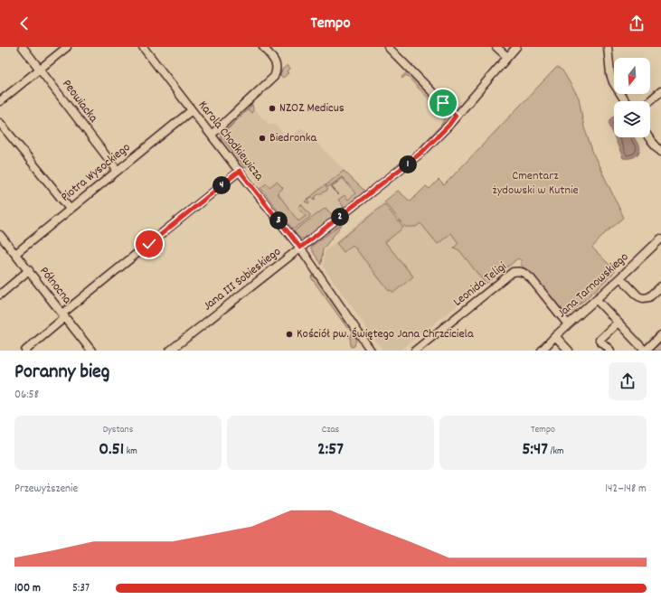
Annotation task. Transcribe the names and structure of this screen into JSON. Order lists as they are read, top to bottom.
{
  "streets": {
    "street": [
      "Peowiacka",
      "Karola Chodkiewicza",
      "Piotra Wysockiego",
      "Jana III Sobieskiego",
      "Leonida Teligi",
      "Północna",
      "Jana Tarnowskiego"
    ]
  },
  "crossings": [
    ["Peowiacka", "Piotra Wysockiego"],
    ["Karola Chodkiewicza", "Piotra Wysockiego"],
    ["Karola Chodkiewicza", "Jana III Sobieskiego"],
    ["Piotra Wysockiego", "Północna"],
    ["Leonida Teligi", "Jana Tarnowskiego"]
  ],
  "parks": ["Cmentarz żydowski w Kutnie"],
  "places": ["NZOZ Medicus", "Biedronka", "Kościół pw. Świętego Jana Chrzciciela"],
  "north": "bottom",
  "page": {
    "header": "Tempo",
    "pins": [
      "1",
      "4",
      "2",
      "3"
    ],
    "heading": ["Poranny bieg", "06:58"],
    "stats": [
      ["Dystans", "0.51 km"],
      ["Czas", "2:57"],
      ["Tempo", "5:47 /km"]
    ],
    "chart": ["Przewyższenie", "142–148 m"],
    "list": [
      {
        "name": "100 m",
        "note": "5:37"
      }
    ]
  }
}
